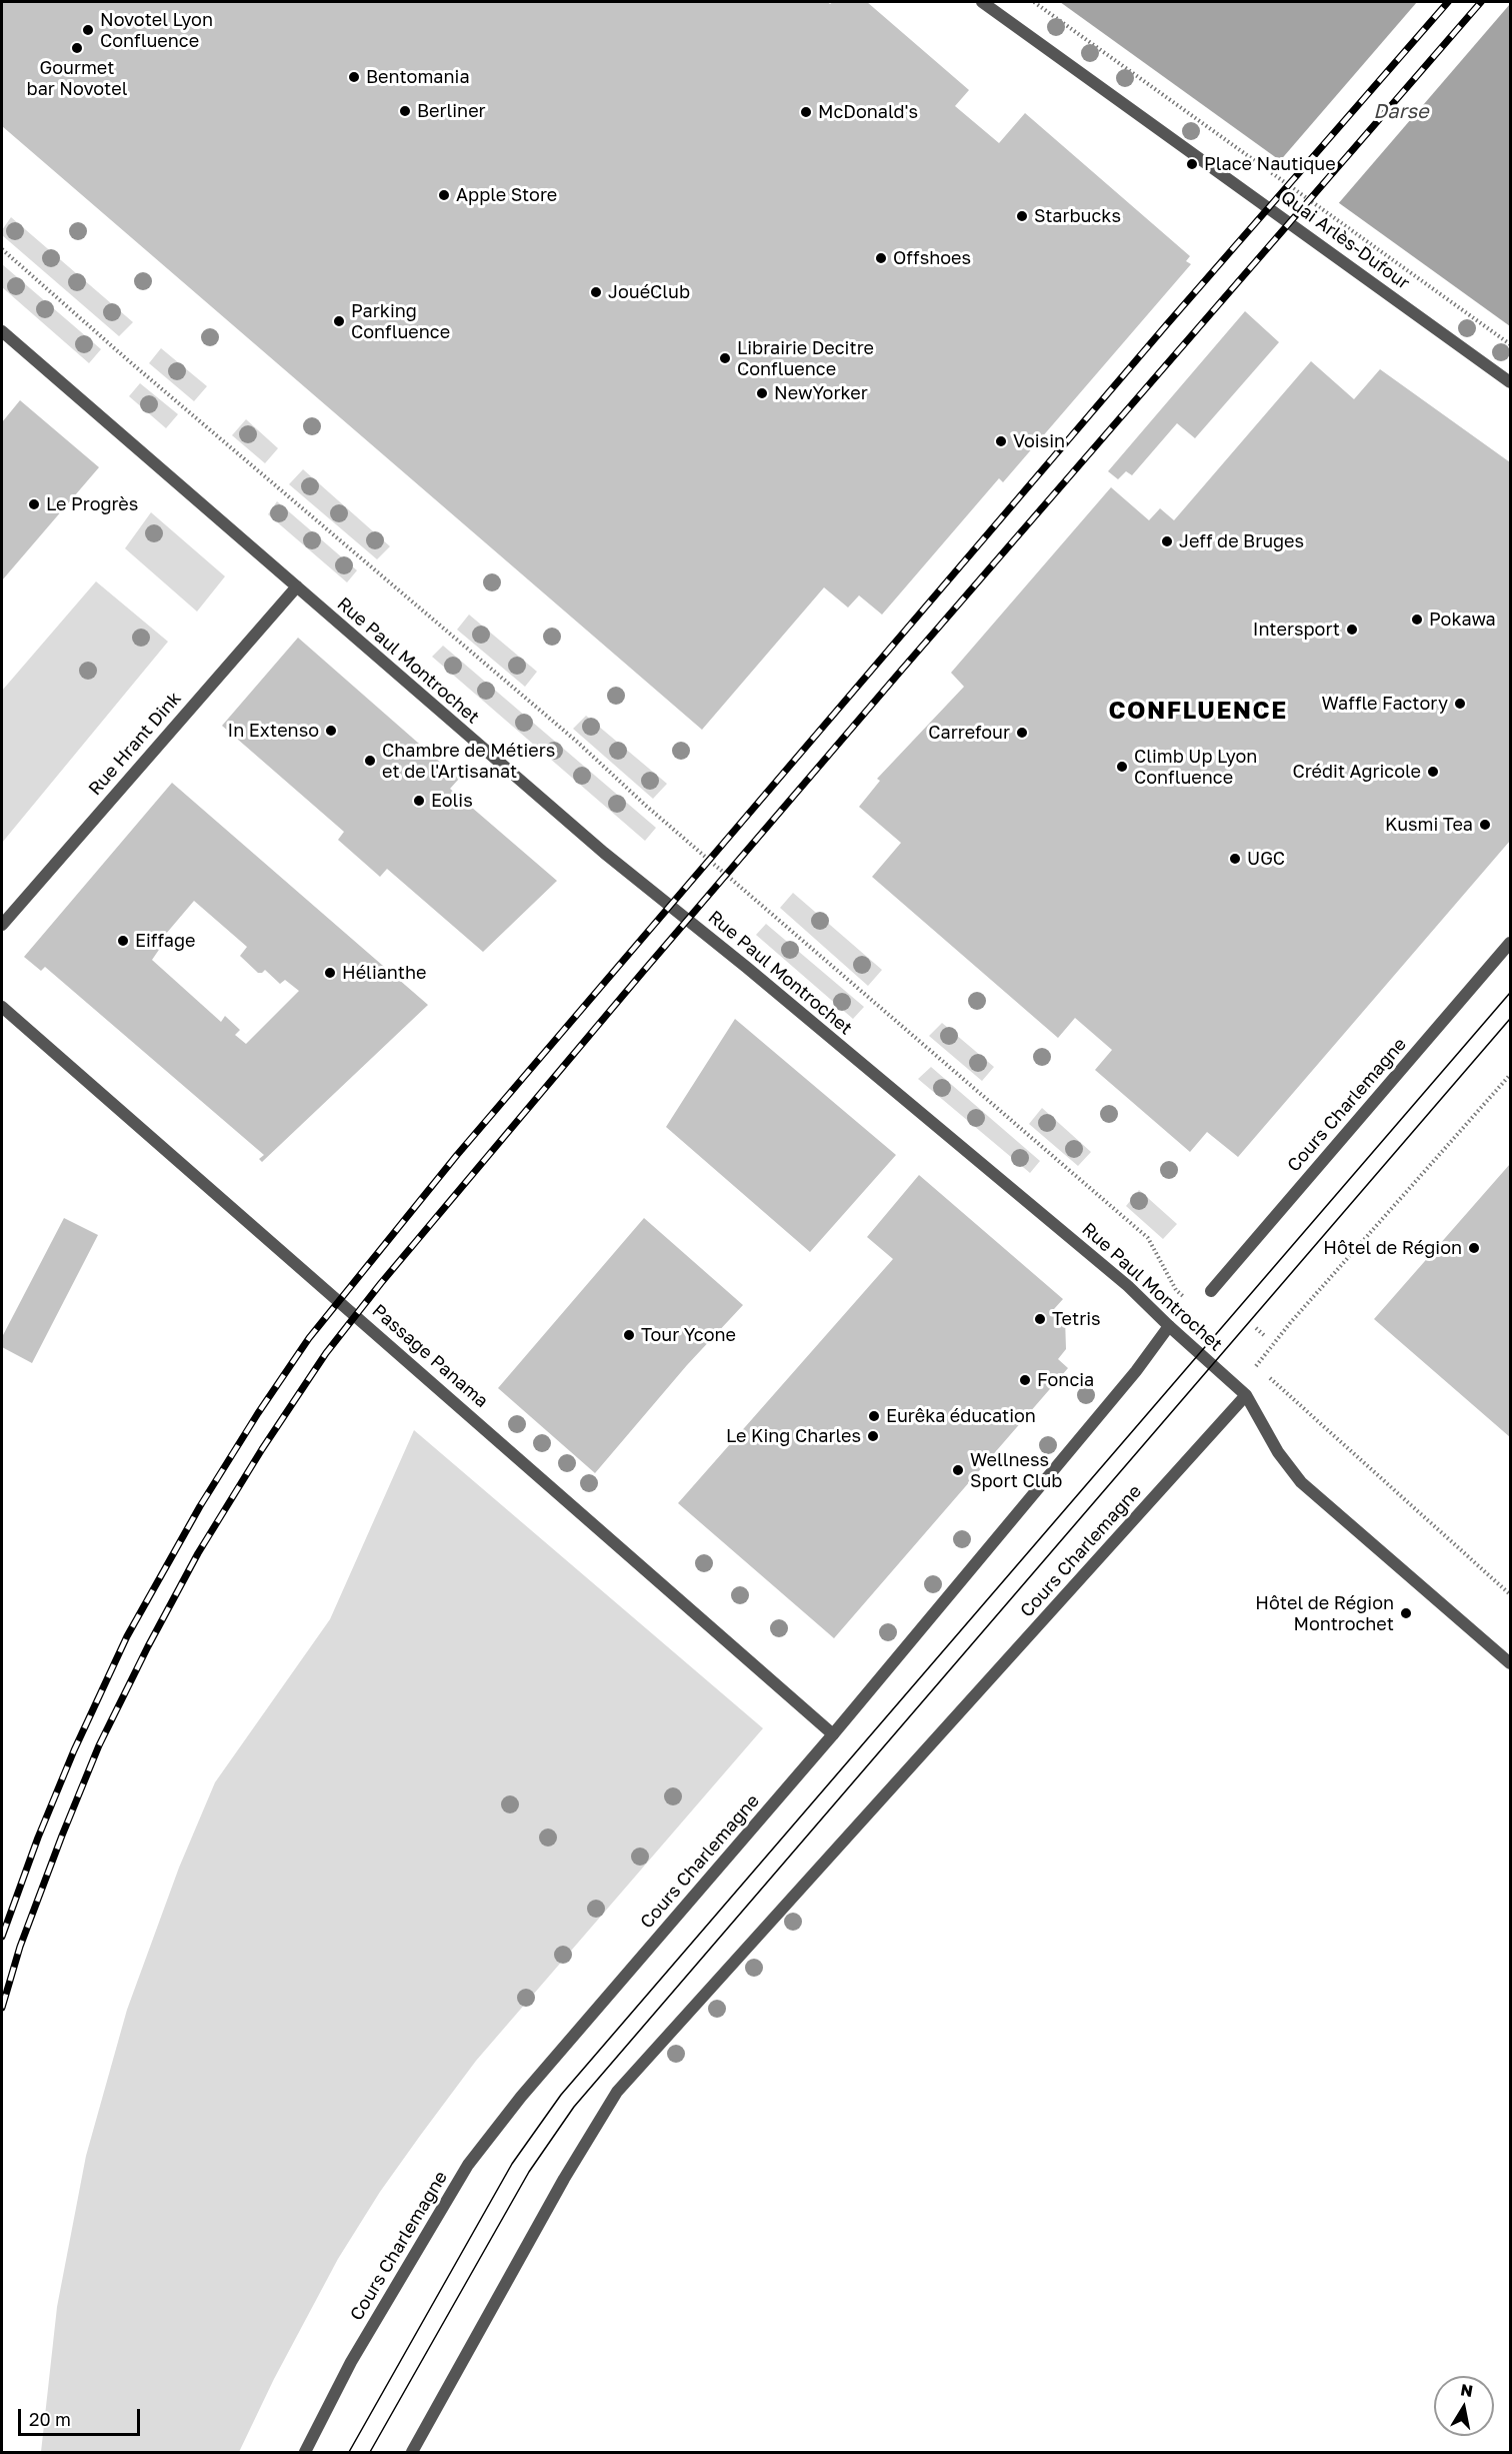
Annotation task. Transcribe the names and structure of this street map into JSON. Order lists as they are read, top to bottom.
{
  "streets": {
    "street": [
      "Quai Arlès-Dufour",
      "Rue Paul Montrochet",
      "Rue Hrant Dink",
      "Cours Charlemagne",
      "Passage Panama"
    ]
  },
  "crossings": [
    ["Rue Paul Montrochet", "Rue Hrant Dink"],
    ["Rue Paul Montrochet", "Cours Charlemagne"],
    ["Cours Charlemagne", "Passage Panama"]
  ],
  "districts": ["CONFLUENCE"],
  "water": ["Darse"],
  "places": [
    "Novotel Lyon Confluence",
    "Gourmet bar Novotel",
    "Bentomania",
    "Berliner",
    "McDonald's",
    "Place Nautique",
    "Apple Store",
    "Starbucks",
    "Offshoes",
    "JouéClub",
    "Parking Confluence",
    "Librairie Decitre Confluence",
    "NewYorker",
    "Voisin",
    "Le Progrès",
    "Jeff de Bruges",
    "Pokawa",
    "Intersport",
    "Waffle Factory",
    "In Extenso",
    "Carrefour",
    "Chambre de Métiers et de l'Artisanat",
    "Climb Up Lyon Confluence",
    "Crédit Agricole",
    "Eolis",
    "Kusmi Tea",
    "UGC",
    "Eiffage",
    "Hélianthe",
    "Hôtel de Région",
    "Tetris",
    "Tour Ycone",
    "Foncia",
    "Eurêka éducation",
    "Le King Charles",
    "Wellness Sport Club",
    "Hôtel de Région Montrochet"
  ],
  "scale_bar": "20 m",
  "north": "top"
}
